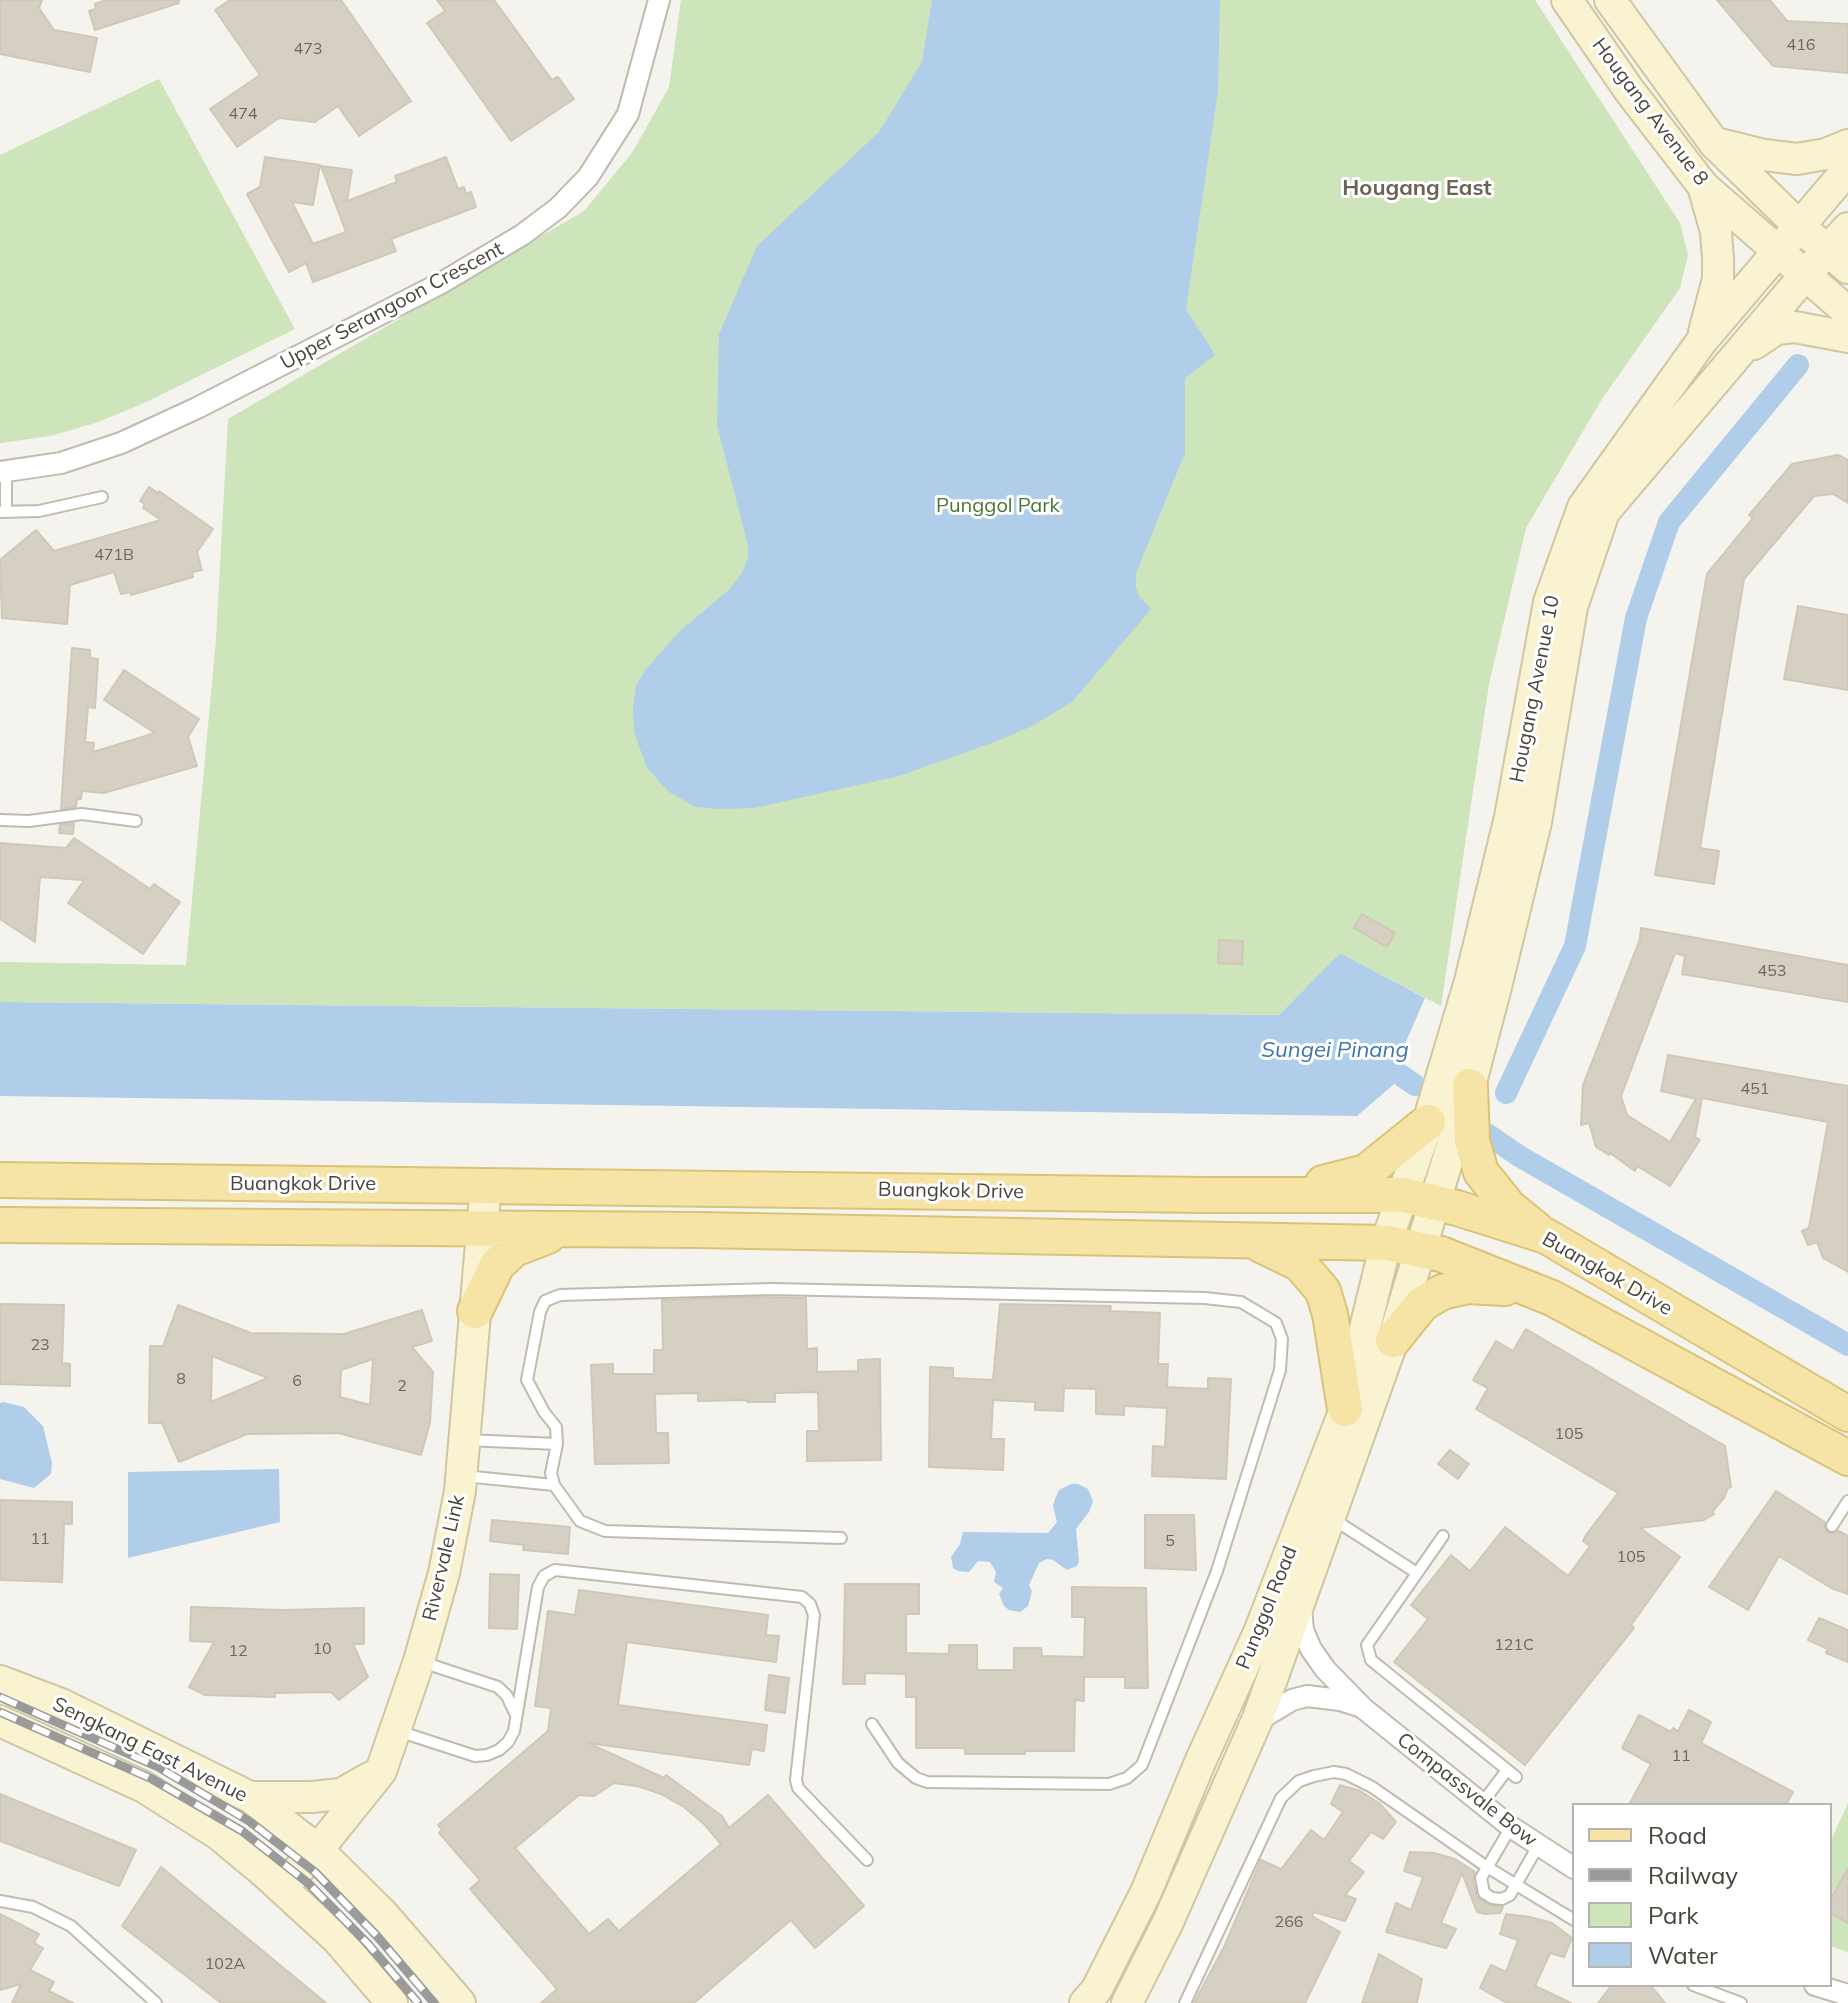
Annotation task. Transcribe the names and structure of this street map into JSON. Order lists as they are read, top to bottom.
{
  "streets": {
    "main road": [
      "Hougang Avenue 8",
      "Hougang Avenue 10",
      "Buangkok Drive",
      "Rivervale Link",
      "Punggol Road",
      "Sengkang East Avenue"
    ],
    "street": ["Upper Serangoon Crescent", "Compassvale Bow"]
  },
  "crossings": [
    ["Hougang Avenue 8", "Hougang Avenue 10"],
    ["Hougang Avenue 10", "Buangkok Drive"],
    ["Hougang Avenue 10", "Punggol Road"],
    ["Buangkok Drive", "Rivervale Link"],
    ["Buangkok Drive", "Punggol Road"],
    ["Rivervale Link", "Sengkang East Avenue"],
    ["Punggol Road", "Compassvale Bow"]
  ],
  "districts": ["Hougang East"],
  "water": ["Sungei Pinang"],
  "parks": ["Punggol Park"],
  "house_numbers": [
    "416",
    "473",
    "474",
    "471B",
    "453",
    "451",
    "23",
    "8",
    "6",
    "2",
    "105",
    "11",
    "5",
    "105",
    "121C",
    "10",
    "12",
    "11",
    "266",
    "102A"
  ],
  "legend": [
    "Road",
    "Railway",
    "Park",
    "Water"
  ]
}
